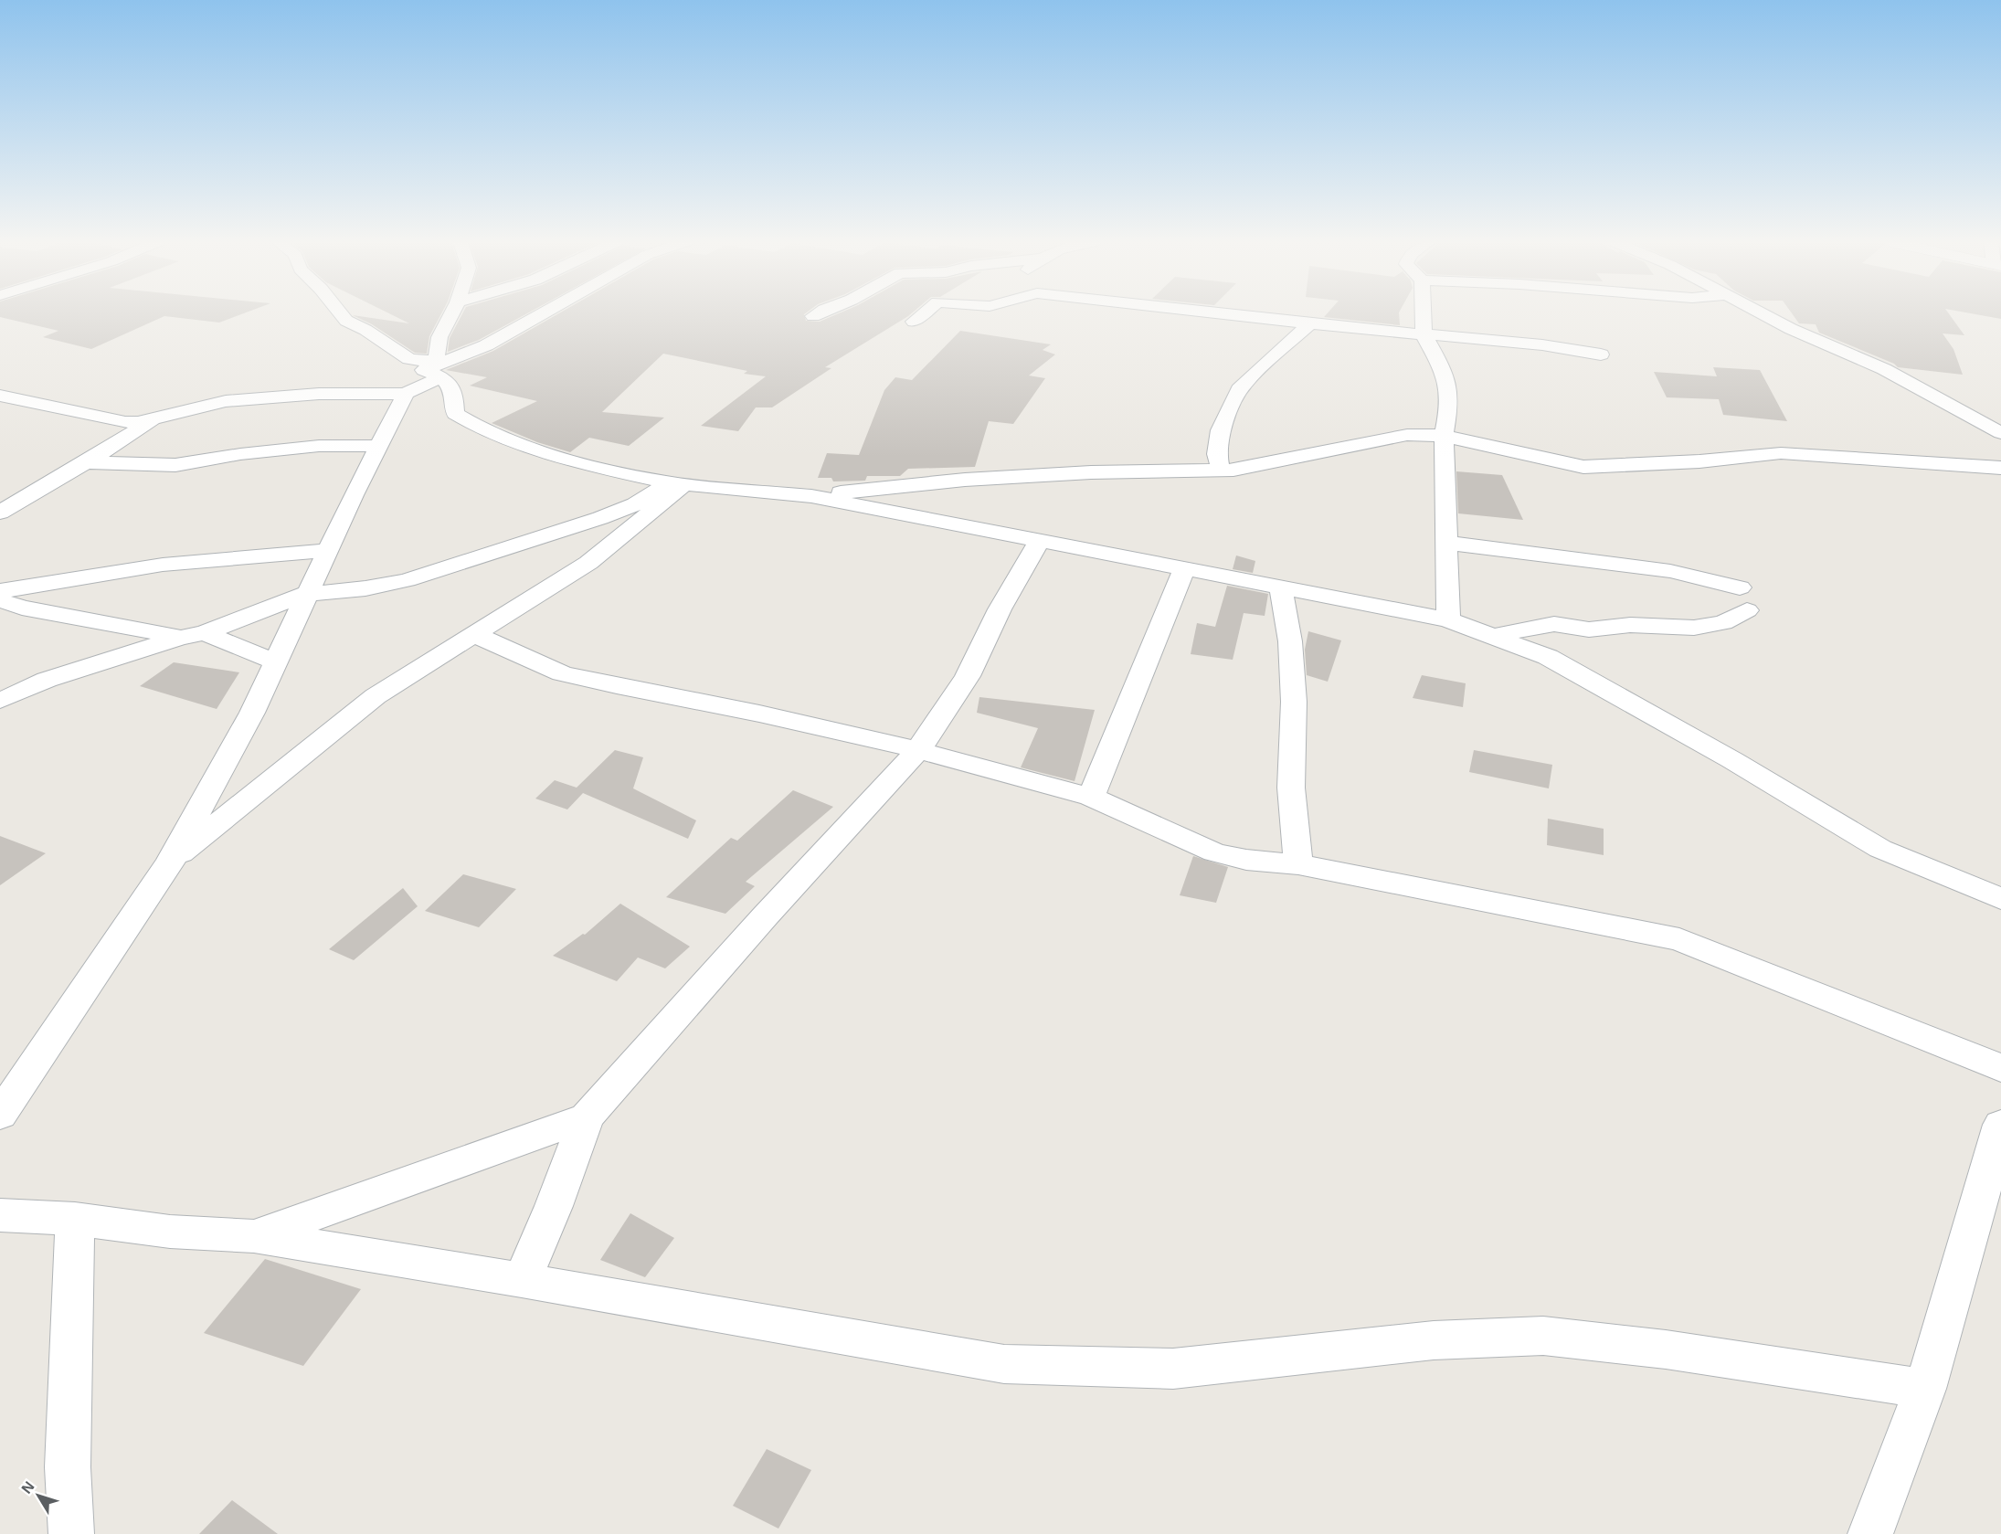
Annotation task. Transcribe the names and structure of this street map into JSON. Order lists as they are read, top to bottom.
{
  "north": "top left"
}
